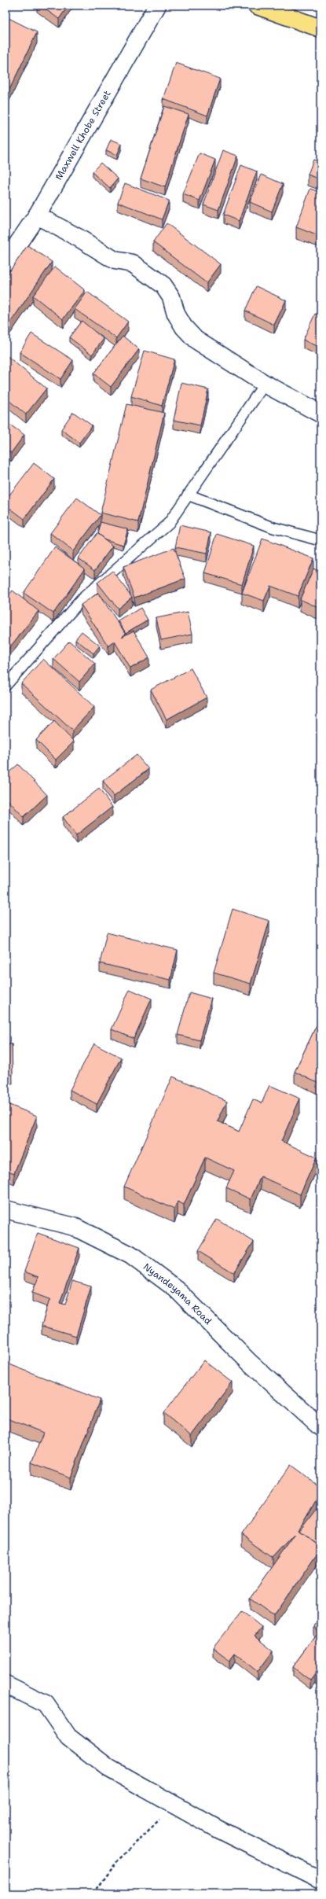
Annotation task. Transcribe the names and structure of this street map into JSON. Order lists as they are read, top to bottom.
{
  "streets": {
    "street": ["Maxwell Khobe Street", "Nyandeyama Road"]
  }
}
